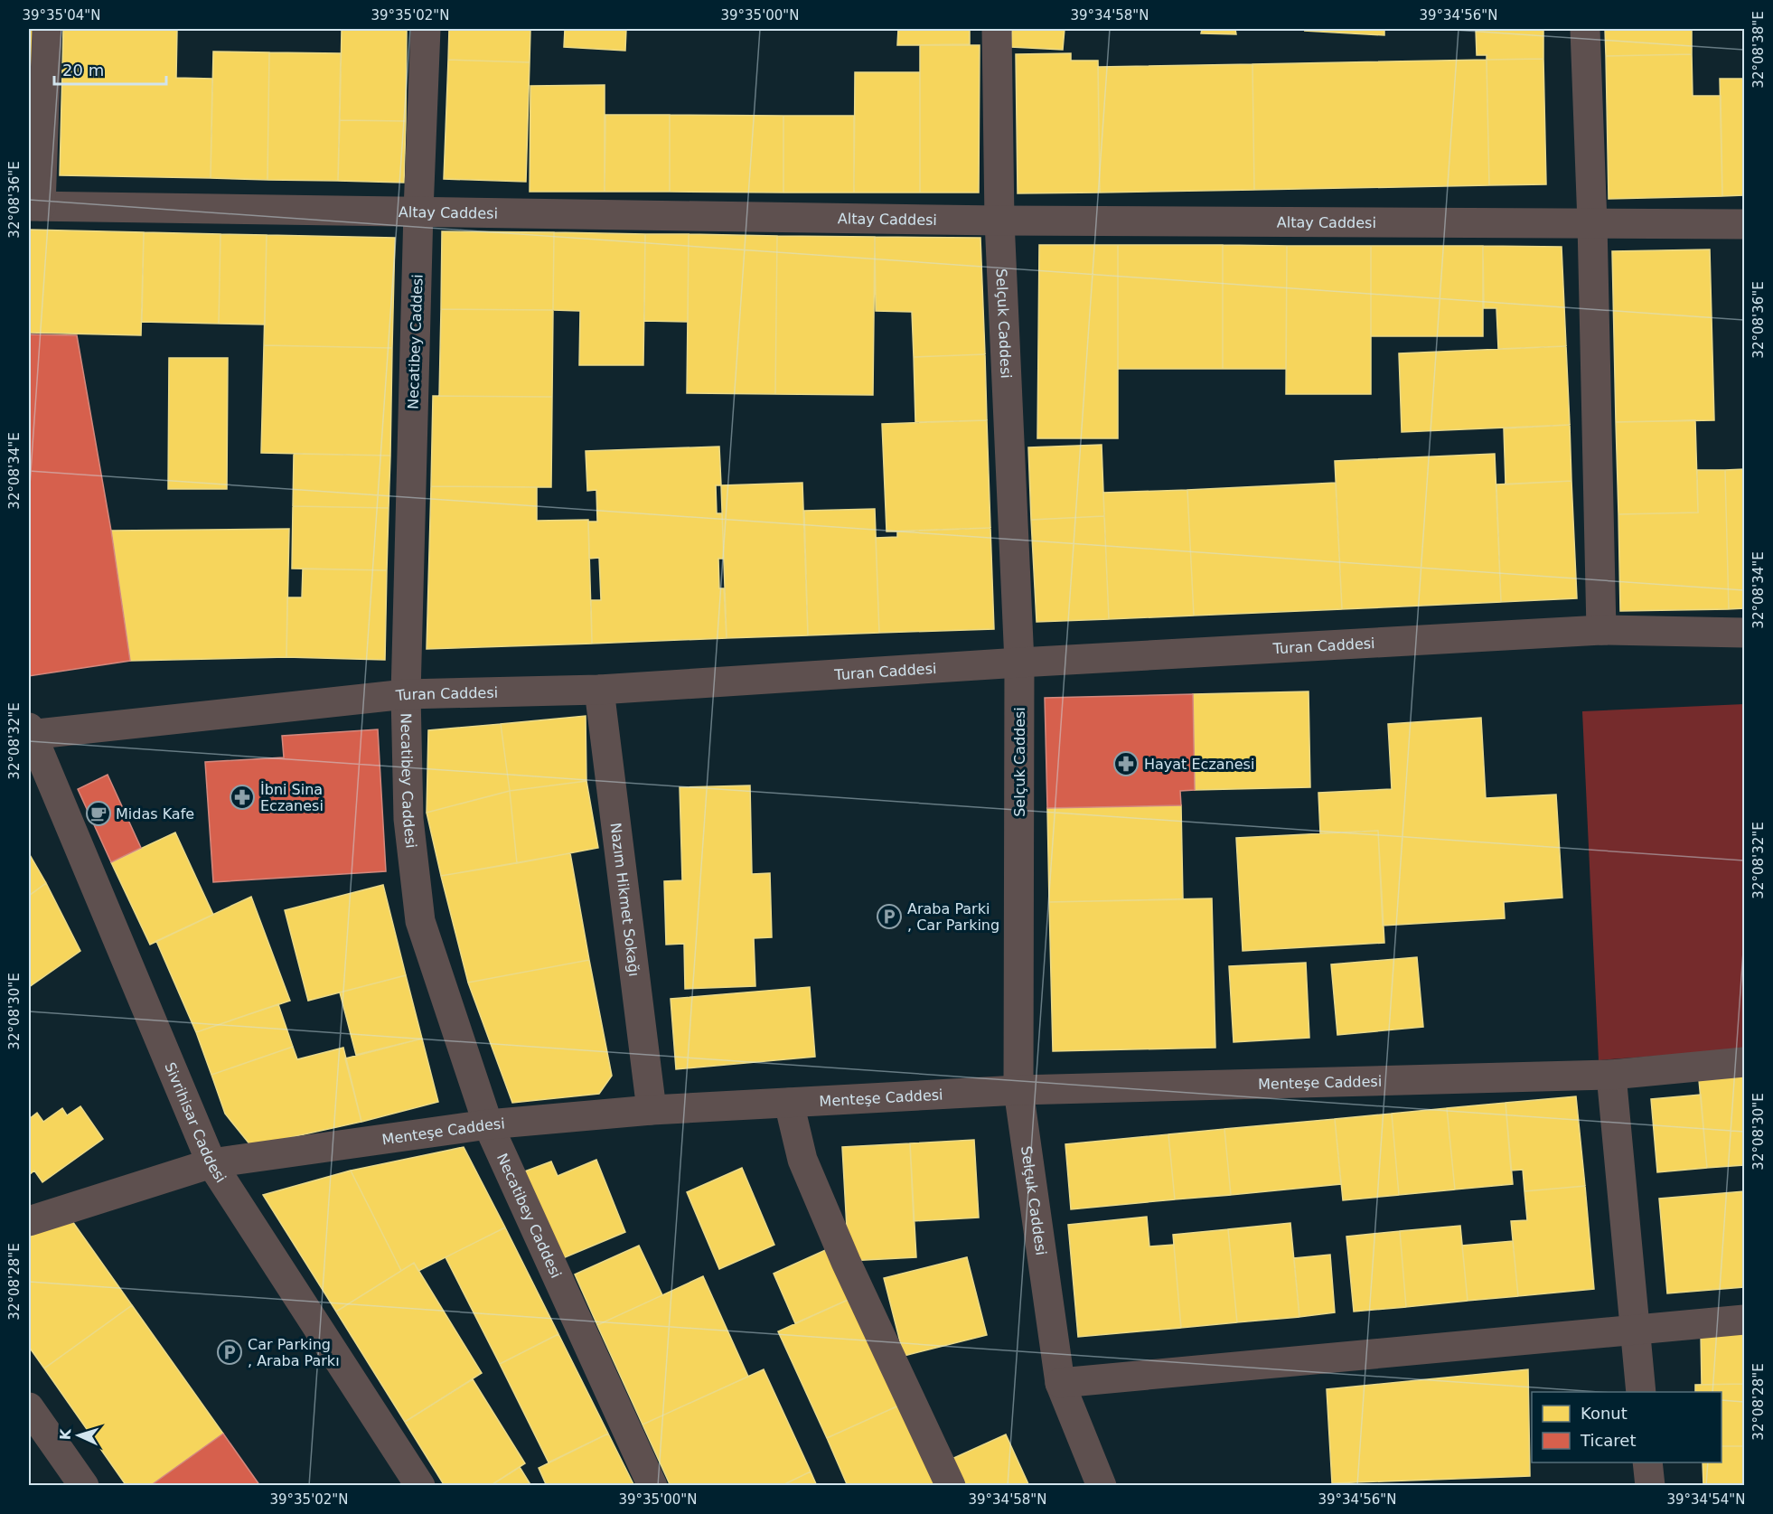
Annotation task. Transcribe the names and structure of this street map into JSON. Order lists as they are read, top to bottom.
{
  "streets": {
    "street": [
      "Altay Caddesi",
      "Selçuk Caddesi",
      "Necatibey Caddesi",
      "Turan Caddesi",
      "Nazım Hikmet Sokağı",
      "Menteşe Caddesi",
      "Sivrihisar Caddesi"
    ]
  },
  "crossings": [
    ["Altay Caddesi", "Selçuk Caddesi"],
    ["Altay Caddesi", "Necatibey Caddesi"],
    ["Selçuk Caddesi", "Turan Caddesi"],
    ["Selçuk Caddesi", "Menteşe Caddesi"],
    ["Necatibey Caddesi", "Turan Caddesi"],
    ["Necatibey Caddesi", "Menteşe Caddesi"],
    ["Turan Caddesi", "Nazım Hikmet Sokağı"],
    ["Turan Caddesi", "Sivrihisar Caddesi"],
    ["Nazım Hikmet Sokağı", "Menteşe Caddesi"],
    ["Menteşe Caddesi", "Sivrihisar Caddesi"]
  ],
  "places": {
    "pharmacy": ["Hayat Eczanesi", "İbni Sina Eczanesi"],
    "cafe": ["Midas Kafe"],
    "parking": ["Araba Parki , Car Parking", "Car Parking , Araba Parkı"]
  },
  "legend": ["Konut", "Ticaret"],
  "scale_bar": "20 m",
  "north": "left",
  "coordinates": [
    "39°35'04\"N",
    "39°35'02\"N",
    "39°35'00\"N",
    "39°34'58\"N",
    "39°34'56\"N",
    "32°08'38\"E",
    "32°08'36\"E",
    "32°08'34\"E",
    "32°08'32\"E",
    "32°08'30\"E",
    "32°08'28\"E",
    "39°34'54\"N"
  ]
}
